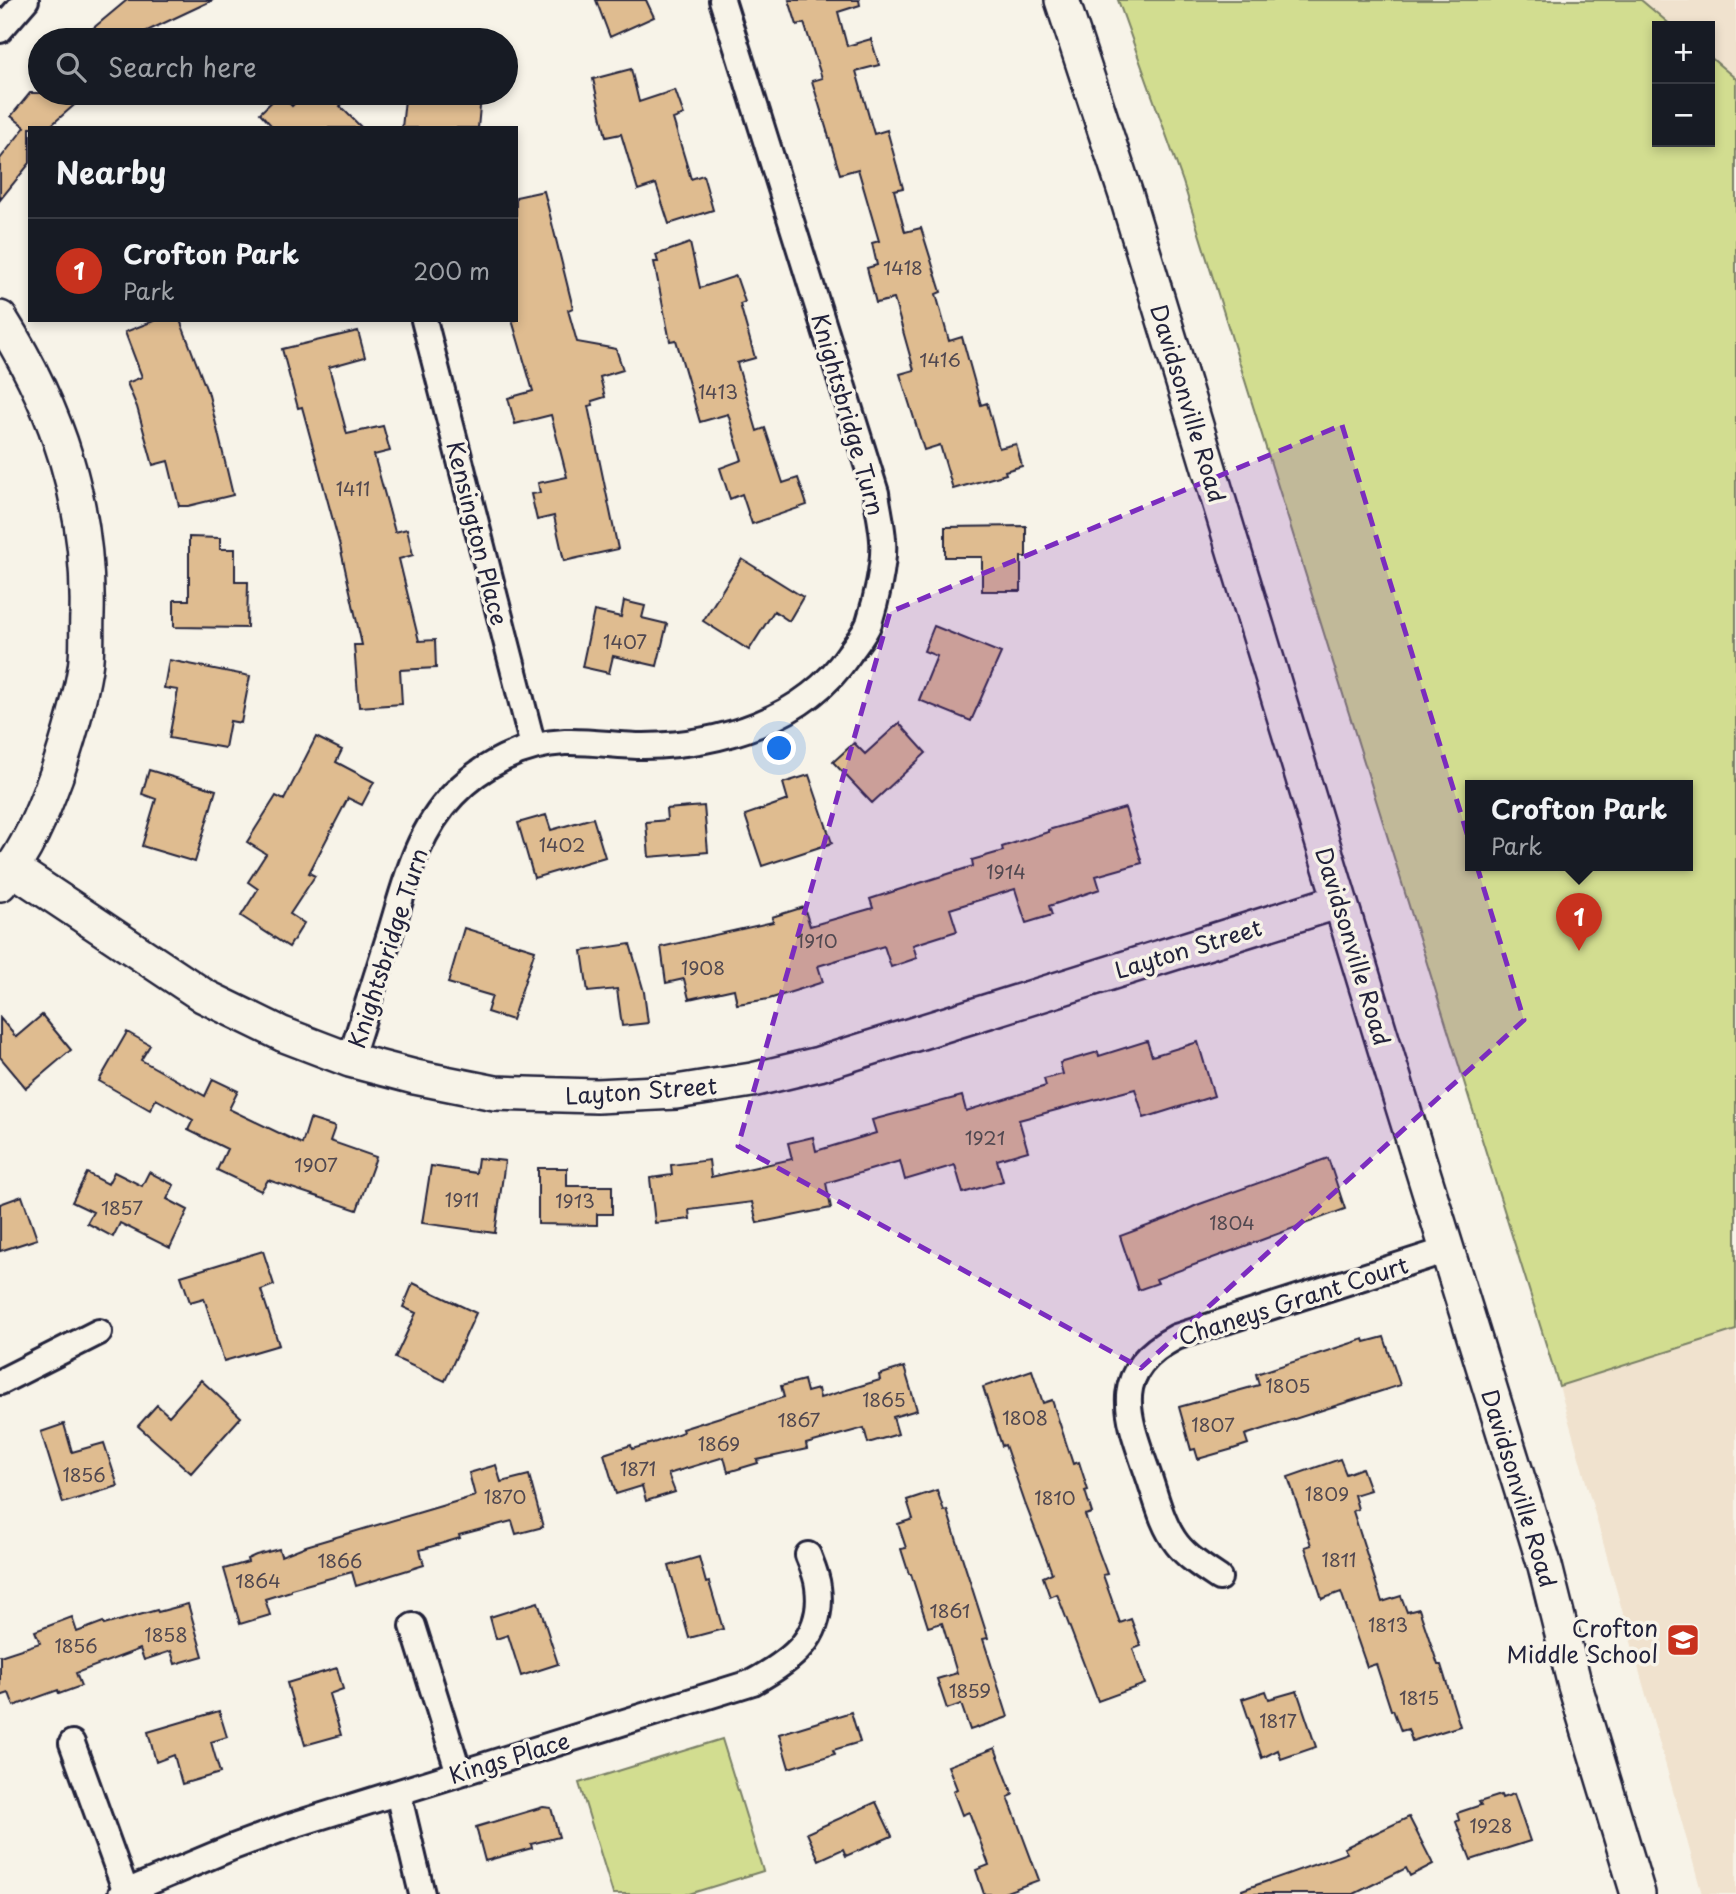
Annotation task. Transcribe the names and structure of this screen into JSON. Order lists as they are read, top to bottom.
{
  "streets": {
    "street": [
      "Davidsonville Road",
      "Knightsbridge Turn",
      "Kensington Place",
      "Layton Street",
      "Chaneys Grant Court",
      "Kings Place"
    ]
  },
  "crossings": [
    ["Davidsonville Road", "Layton Street"],
    ["Davidsonville Road", "Chaneys Grant Court"],
    ["Knightsbridge Turn", "Kensington Place"],
    ["Knightsbridge Turn", "Layton Street"]
  ],
  "places": {
    "school or university": ["Crofton Middle School"]
  },
  "house_numbers": [
    "1418",
    "1416",
    "1413",
    "1411",
    "1407",
    "1402",
    "1914",
    "1910",
    "1908",
    "1921",
    "1907",
    "1911",
    "1913",
    "1857",
    "1804",
    "1805",
    "1865",
    "1808",
    "1867",
    "1807",
    "1869",
    "1871",
    "1856",
    "1809",
    "1870",
    "1810",
    "1811",
    "1866",
    "1864",
    "1861",
    "1813",
    "1858",
    "1856",
    "1859",
    "1815",
    "1817",
    "1928"
  ],
  "page": {
    "map_buttons": ["+", "−"],
    "search": "Search here",
    "heading": "Nearby",
    "list": [
      {
        "mark": "1",
        "name": "Crofton Park",
        "note": "Park",
        "value": "200 m"
      }
    ],
    "popup": ["Crofton Park", "Park"],
    "pins": "1"
  }
}
